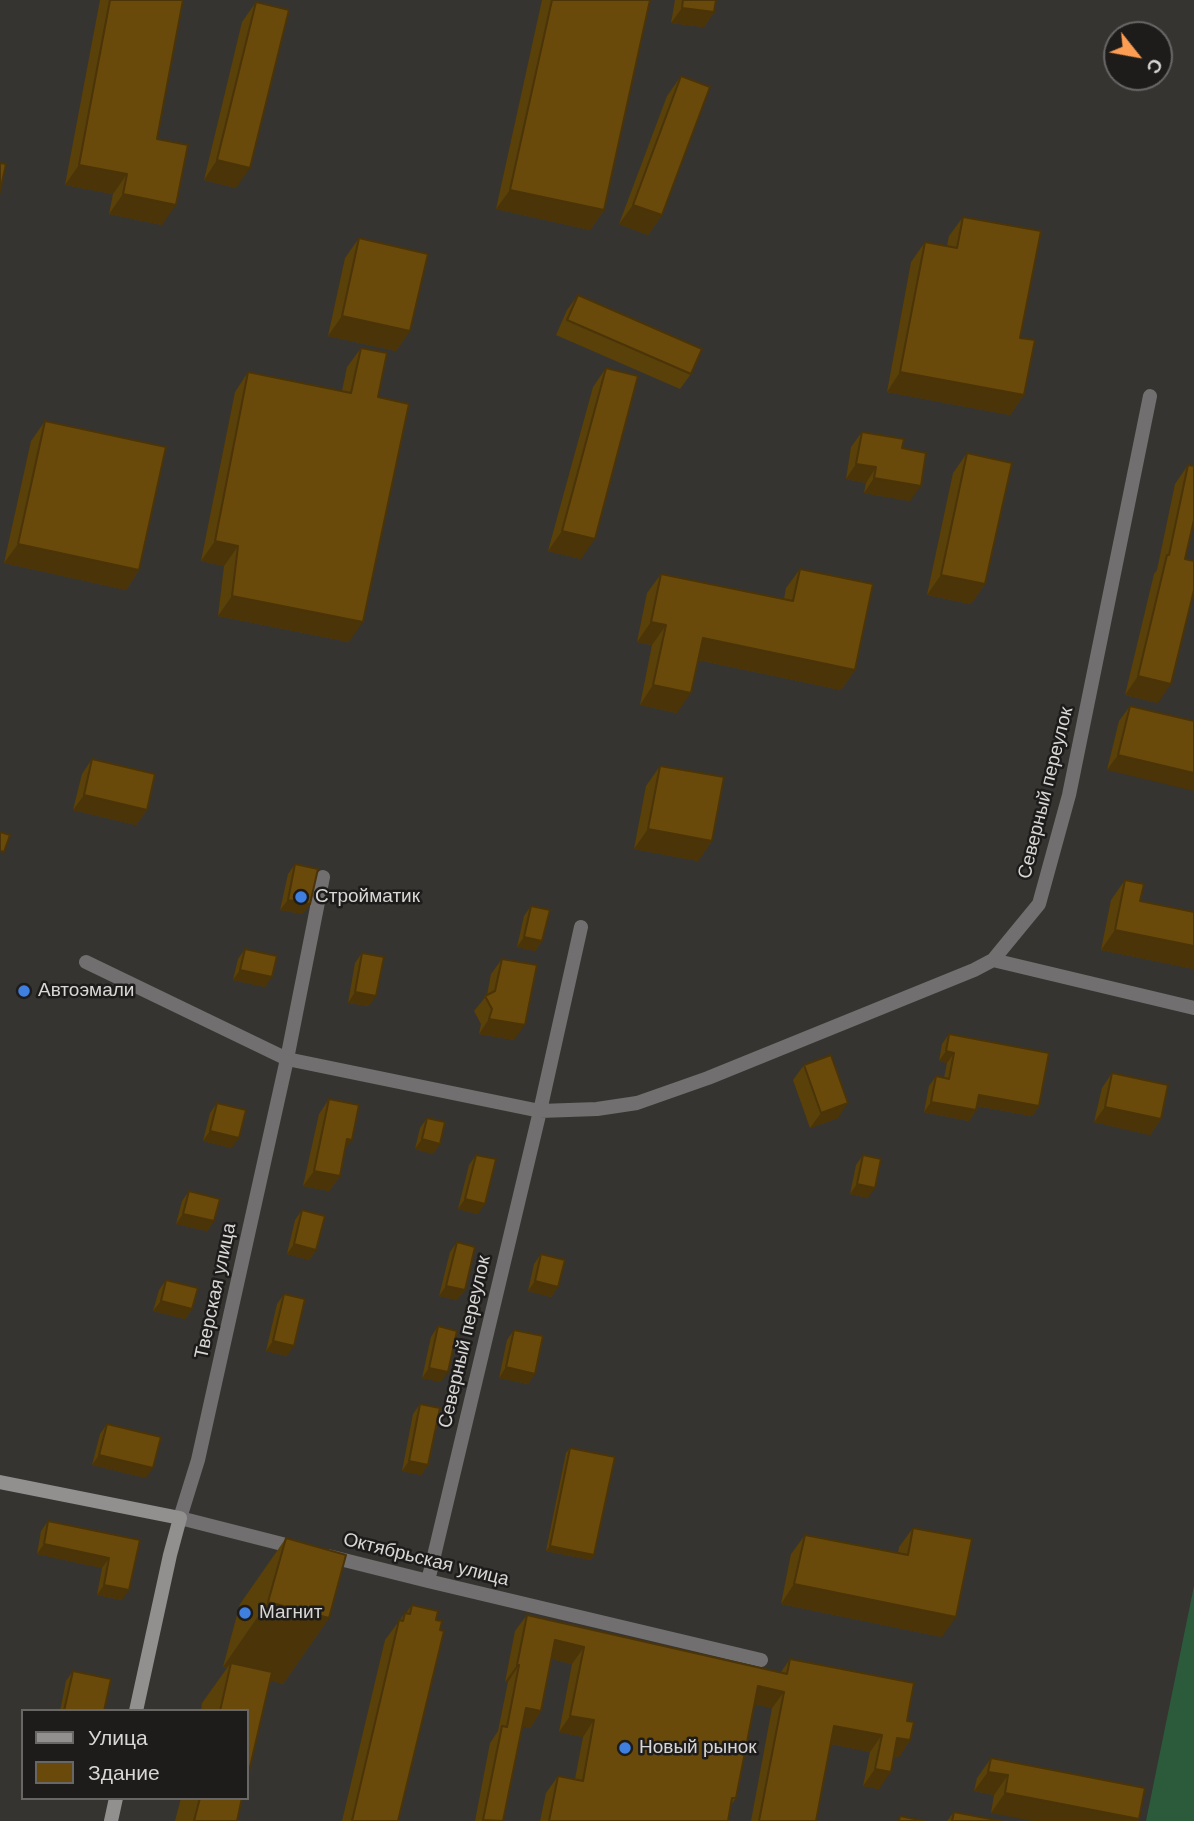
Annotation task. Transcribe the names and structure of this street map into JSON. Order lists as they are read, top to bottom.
{
  "streets": {
    "main road": ["Тверская улица", "Октябрьская улица"],
    "street": ["Северный переулок"]
  },
  "crossings": [
    ["Северный переулок", "Октябрьская улица"],
    ["Тверская улица", "Октябрьская улица"]
  ],
  "places": [
    "Стройматик",
    "Автоэмали",
    "Магнит",
    "Новый рынок"
  ],
  "legend": ["Улица", "Здание"],
  "north": "bottom right"
}
